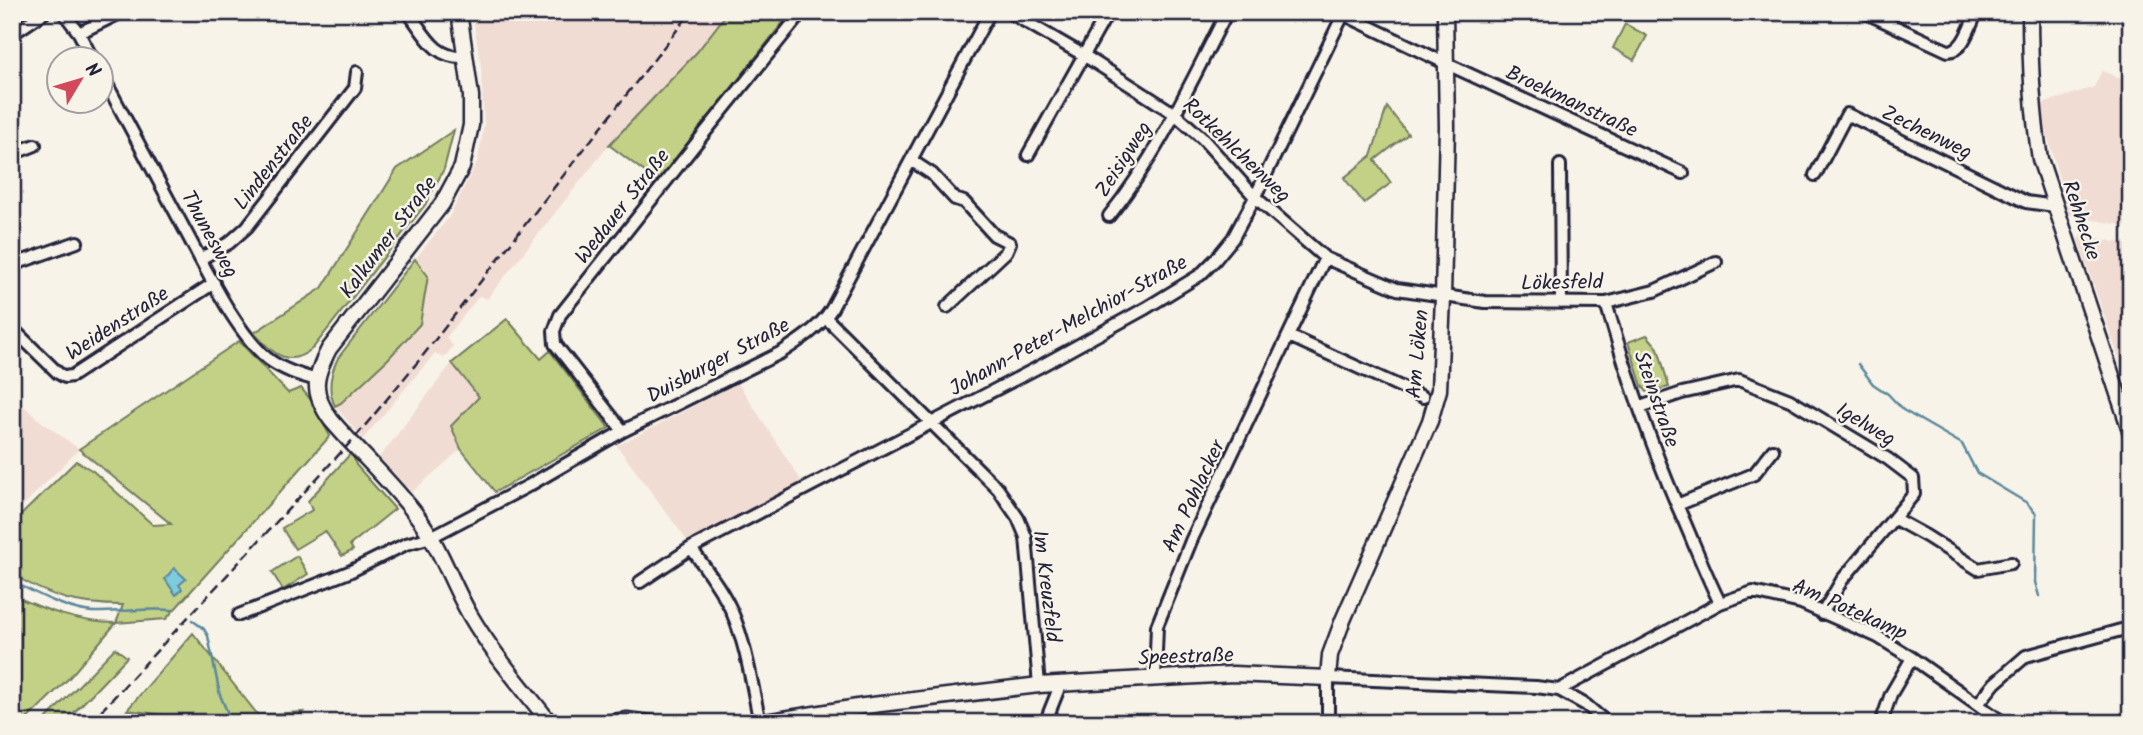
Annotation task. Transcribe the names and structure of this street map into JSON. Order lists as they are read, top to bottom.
{
  "streets": {
    "street": [
      "Broekmanstraße",
      "Zechenweg",
      "Rotkehlchenweg",
      "Zeisigweg",
      "Lindenstraße",
      "Wedauer Straße",
      "Rehhecke",
      "Thunesweg",
      "Kalkumer Straße",
      "Lökesfeld",
      "Weidenstraße",
      "Johann-Peter-Melchior-Straße",
      "Am Löken",
      "Duisburger Straße",
      "Steinstraße",
      "Igelweg",
      "Am Pohlacker",
      "Im Kreuzfeld",
      "Am Potekamp",
      "Speestraße"
    ]
  },
  "crossings": [
    ["Broekmanstraße", "Johann-Peter-Melchior-Straße"],
    ["Broekmanstraße", "Am Löken"],
    ["Zechenweg", "Rehhecke"],
    ["Rotkehlchenweg", "Zeisigweg"],
    ["Rotkehlchenweg", "Lökesfeld"],
    ["Rotkehlchenweg", "Johann-Peter-Melchior-Straße"],
    ["Rotkehlchenweg", "Am Löken"],
    ["Rotkehlchenweg", "Am Pohlacker"],
    ["Lindenstraße", "Thunesweg"],
    ["Wedauer Straße", "Duisburger Straße"],
    ["Thunesweg", "Kalkumer Straße"],
    ["Thunesweg", "Weidenstraße"],
    ["Kalkumer Straße", "Duisburger Straße"],
    ["Lökesfeld", "Am Löken"],
    ["Lökesfeld", "Steinstraße"],
    ["Johann-Peter-Melchior-Straße", "Im Kreuzfeld"],
    ["Am Löken", "Speestraße"],
    ["Duisburger Straße", "Im Kreuzfeld"],
    ["Steinstraße", "Igelweg"],
    ["Steinstraße", "Am Potekamp"],
    ["Igelweg", "Am Potekamp"],
    ["Am Pohlacker", "Speestraße"],
    ["Im Kreuzfeld", "Speestraße"],
    ["Am Potekamp", "Speestraße"]
  ],
  "north": "top right"
}
